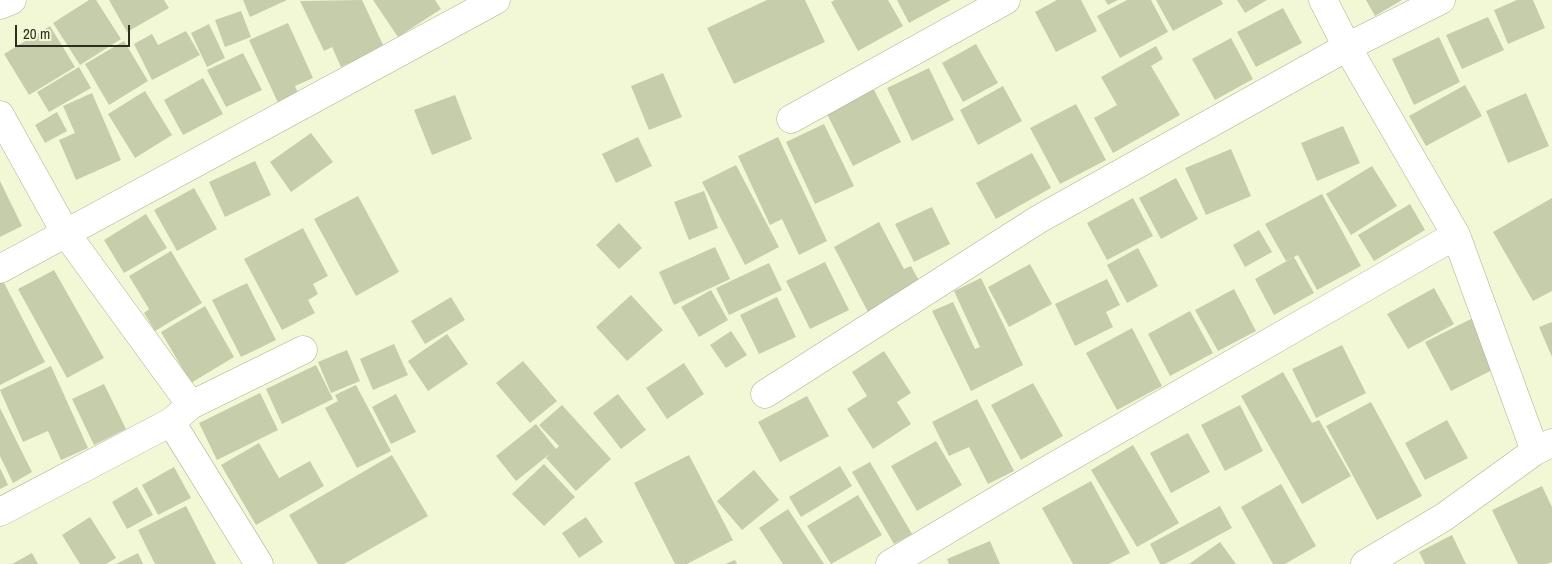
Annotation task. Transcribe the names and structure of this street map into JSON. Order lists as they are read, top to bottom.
{
  "scale_bar": "20 m"
}
